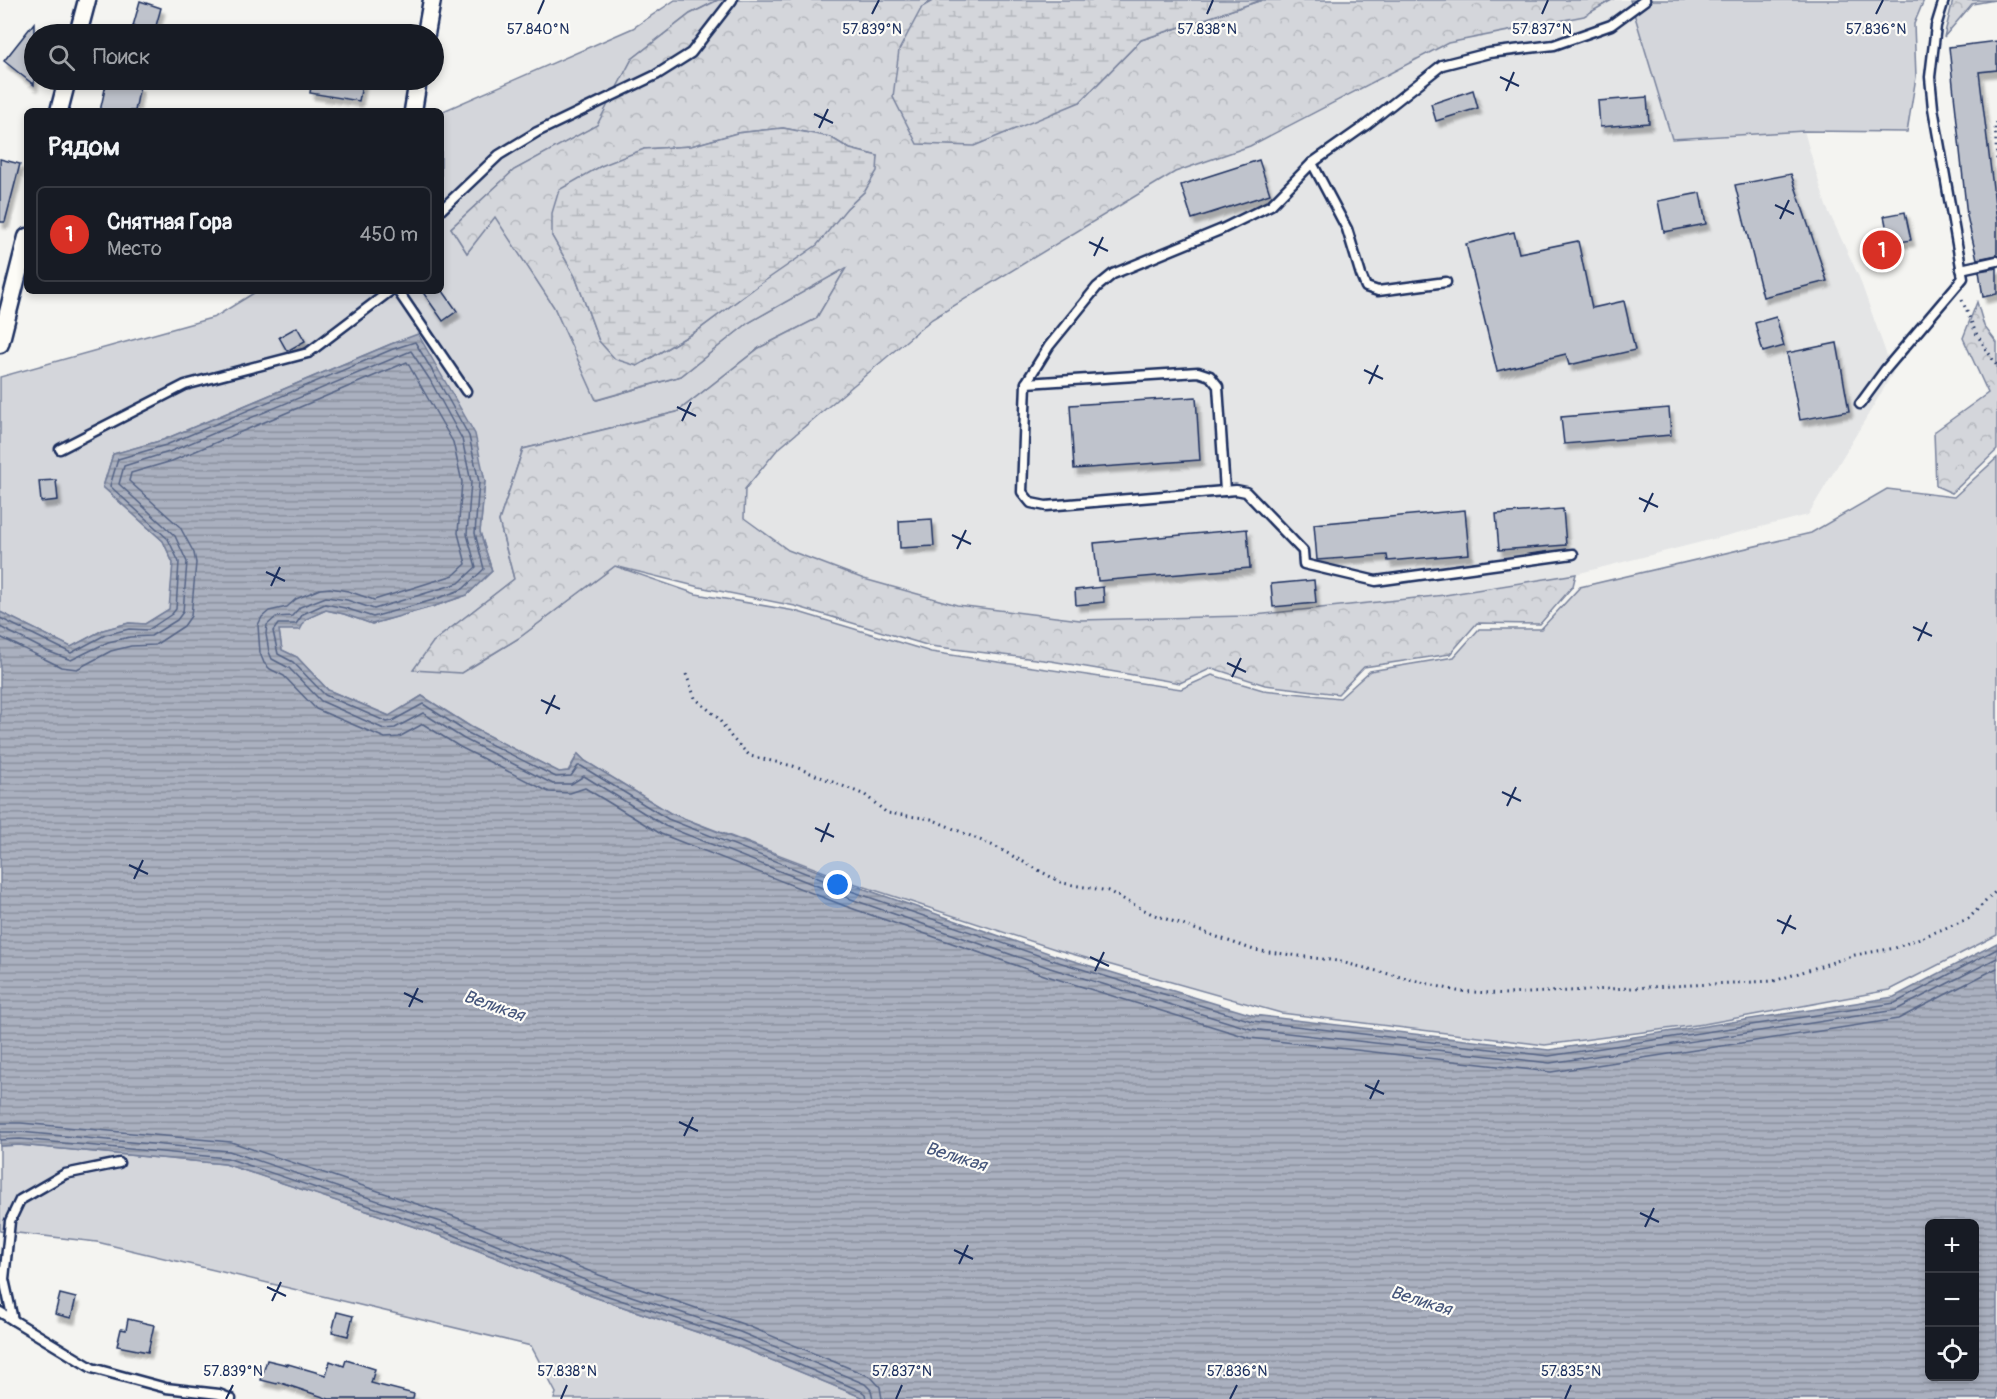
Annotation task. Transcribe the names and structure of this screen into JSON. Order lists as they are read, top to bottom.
{
  "water": ["Великая"],
  "page": {
    "search": "Поиск",
    "heading": "Рядом",
    "list": [
      {
        "mark": "1",
        "name": "Снятная Гора",
        "note": "Место",
        "value": "450 m"
      }
    ],
    "pins": "1",
    "map_buttons": ["+", "−"]
  },
  "coordinates": [
    "57.840°N",
    "57.839°N",
    "57.838°N",
    "57.837°N",
    "57.836°N",
    "57.835°N"
  ]
}
